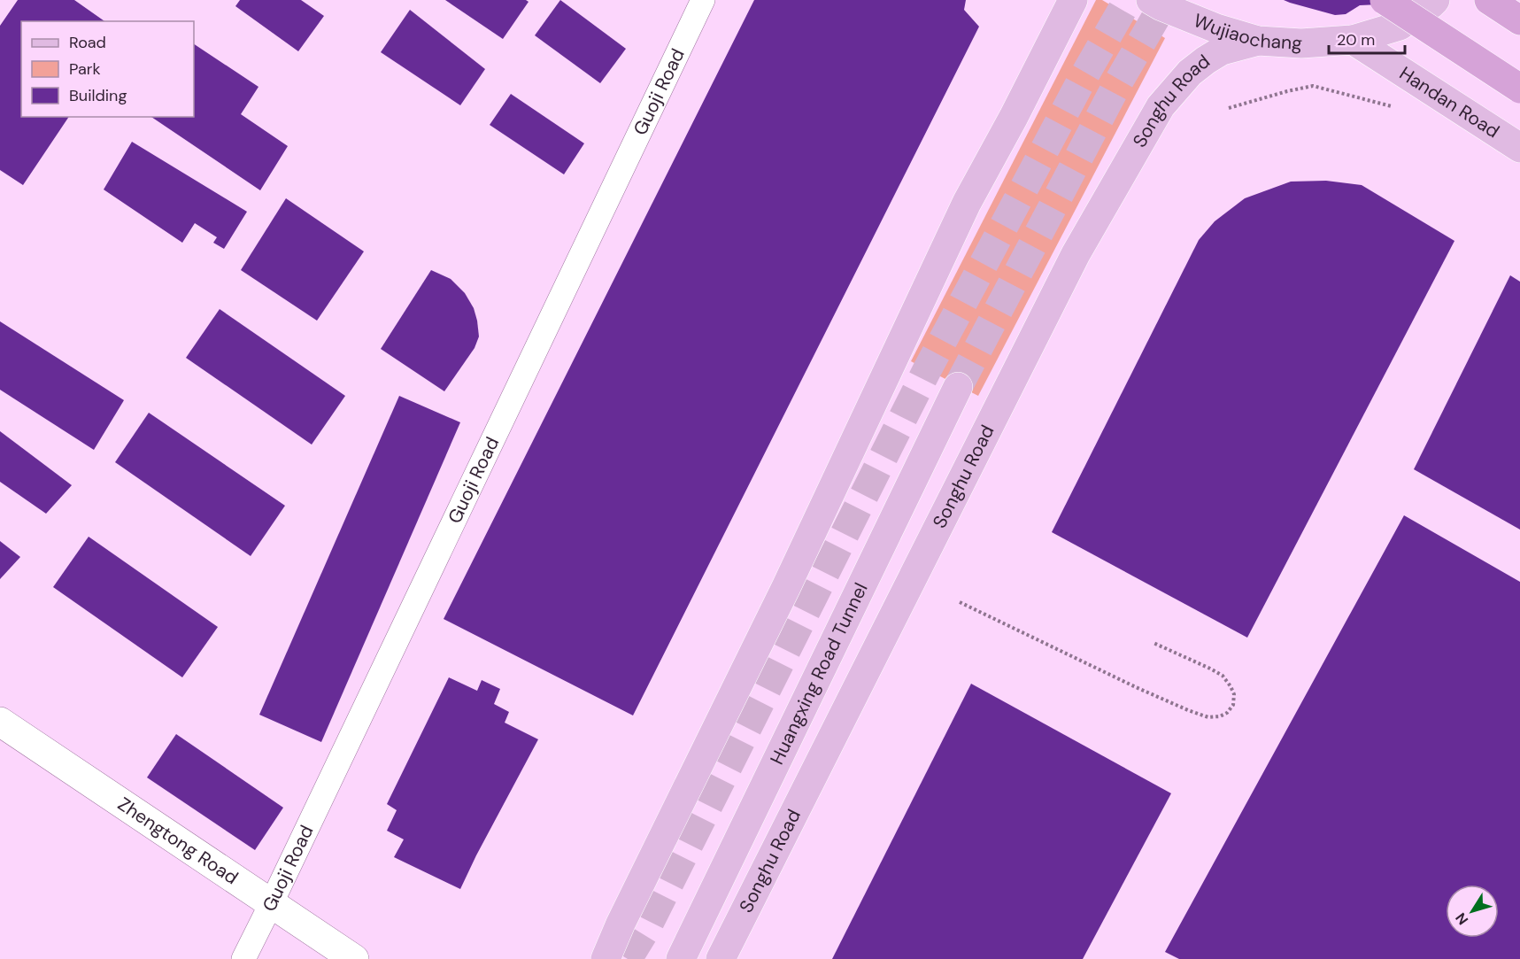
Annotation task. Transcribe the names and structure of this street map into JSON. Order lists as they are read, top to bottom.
{
  "streets": {
    "main road": [
      "Wujiaochang",
      "Handan Road",
      "Songhu Road",
      "Huangxing Road Tunnel"
    ],
    "street": ["Guoji Road", "Zhengtong Road"]
  },
  "crossings": [
    ["Wujiaochang", "Handan Road"],
    ["Wujiaochang", "Songhu Road"],
    ["Guoji Road", "Zhengtong Road"]
  ],
  "legend": ["Road", "Park", "Building"],
  "scale_bar": "20 m",
  "north": "bottom left"
}
